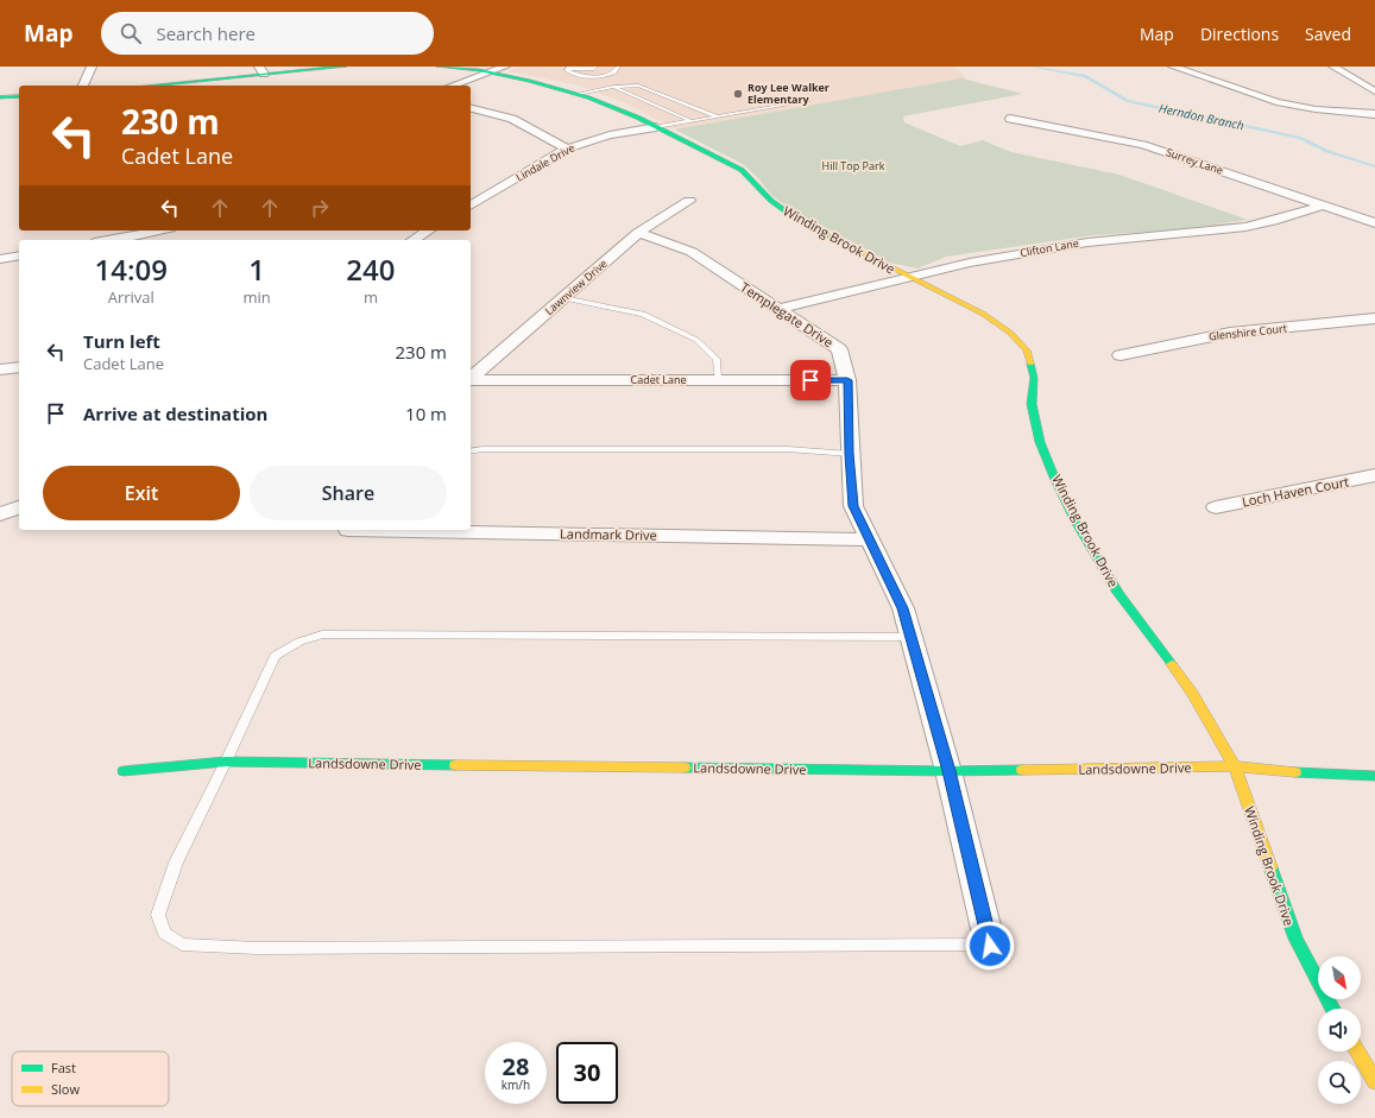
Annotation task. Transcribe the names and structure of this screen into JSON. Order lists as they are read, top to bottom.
{
  "streets": {
    "street": [
      "Surrey Lane",
      "Lindale Drive",
      "Winding Brook Drive",
      "Clifton Lane",
      "Lawnview Drive",
      "Templegate Drive",
      "Glenshire Court",
      "Cadet Lane",
      "Loch Haven Court",
      "Landmark Drive",
      "Landsdowne Drive"
    ]
  },
  "crossings": [
    ["Surrey Lane", "Clifton Lane"],
    ["Lindale Drive", "Winding Brook Drive"],
    ["Winding Brook Drive", "Clifton Lane"],
    ["Winding Brook Drive", "Landsdowne Drive"],
    ["Clifton Lane", "Templegate Drive"],
    ["Lawnview Drive", "Templegate Drive"],
    ["Templegate Drive", "Cadet Lane"],
    ["Templegate Drive", "Landmark Drive"],
    ["Templegate Drive", "Landsdowne Drive"]
  ],
  "water": ["Herndon Branch"],
  "parks": ["Hill Top Park"],
  "places": ["Roy Lee Walker Elementary"],
  "legend": ["Fast", "Slow"],
  "north": "bottom right",
  "page": {
    "header": "Map",
    "search": "Search here",
    "nav": ["Map", "Directions", "Saved"],
    "turn": ["230 m", "Cadet Lane"],
    "eta": [
      "14:09",
      "Arrival",
      "1",
      "min",
      "240",
      "m"
    ],
    "list": [
      {
        "name": "Turn left",
        "note": "Cadet Lane",
        "value": "230 m"
      },
      {
        "name": "Arrive at destination",
        "value": "10 m"
      }
    ],
    "buttons": ["Exit", "Share"],
    "speed": "28 km/h",
    "limit": "30"
  }
}
